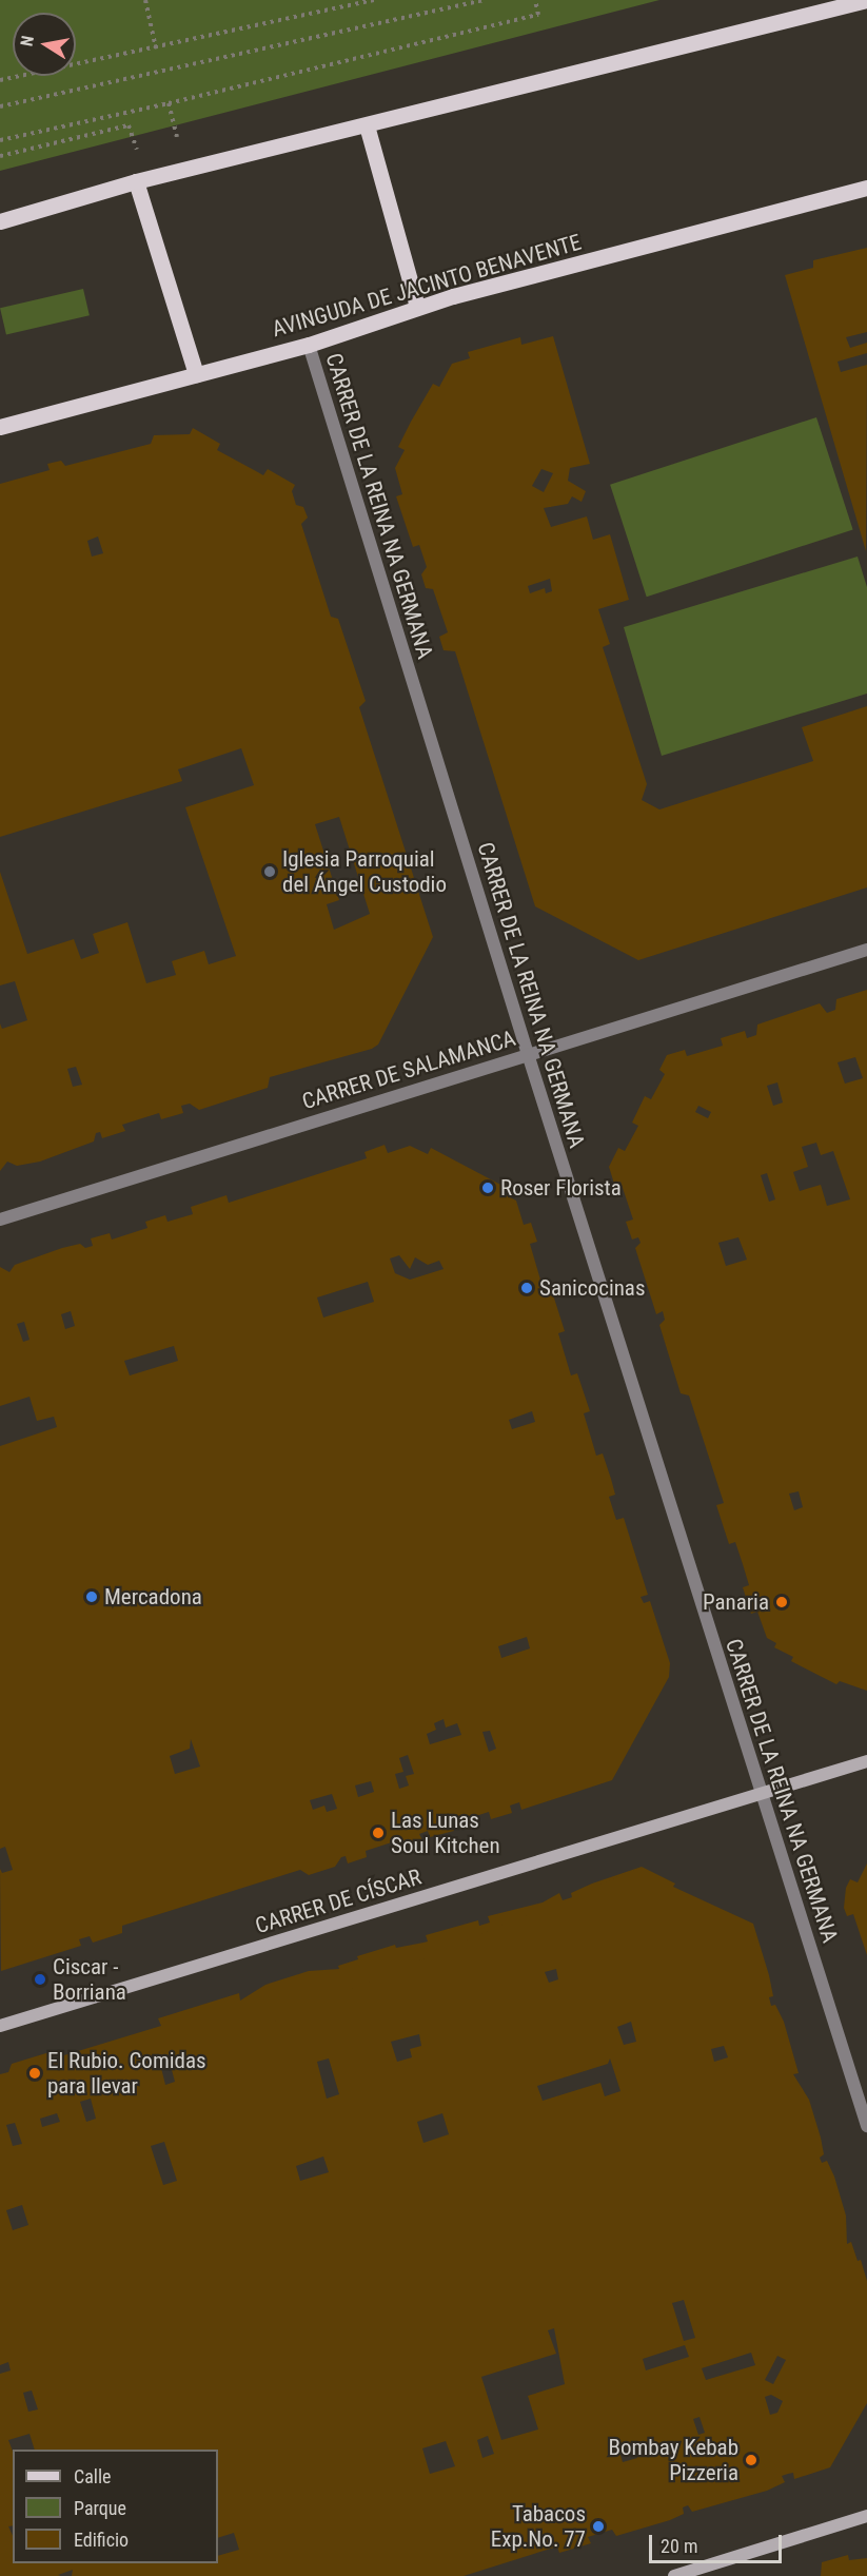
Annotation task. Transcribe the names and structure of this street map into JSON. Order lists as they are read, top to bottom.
{
  "streets": {
    "main road": ["AVINGUDA DE JACINTO BENAVENTE"],
    "street": ["CARRER DE LA REINA NA GERMANA", "CARRER DE SALAMANCA", "CARRER DE CÍSCAR"]
  },
  "crossings": [
    ["AVINGUDA DE JACINTO BENAVENTE", "CARRER DE LA REINA NA GERMANA"],
    ["CARRER DE LA REINA NA GERMANA", "CARRER DE SALAMANCA"],
    ["CARRER DE LA REINA NA GERMANA", "CARRER DE CÍSCAR"]
  ],
  "places": [
    "Iglesia Parroquial del Ángel Custodio",
    "Roser Florista",
    "Sanicocinas",
    "Mercadona",
    "Panaria",
    "Las Lunas Soul Kitchen",
    "Ciscar - Borriana",
    "El Rubio. Comidas para llevar",
    "Bombay Kebab Pizzeria",
    "Tabacos Exp.No. 77"
  ],
  "legend": ["Calle", "Parque", "Edificio"],
  "scale_bar": "20 m",
  "north": "left"
}
